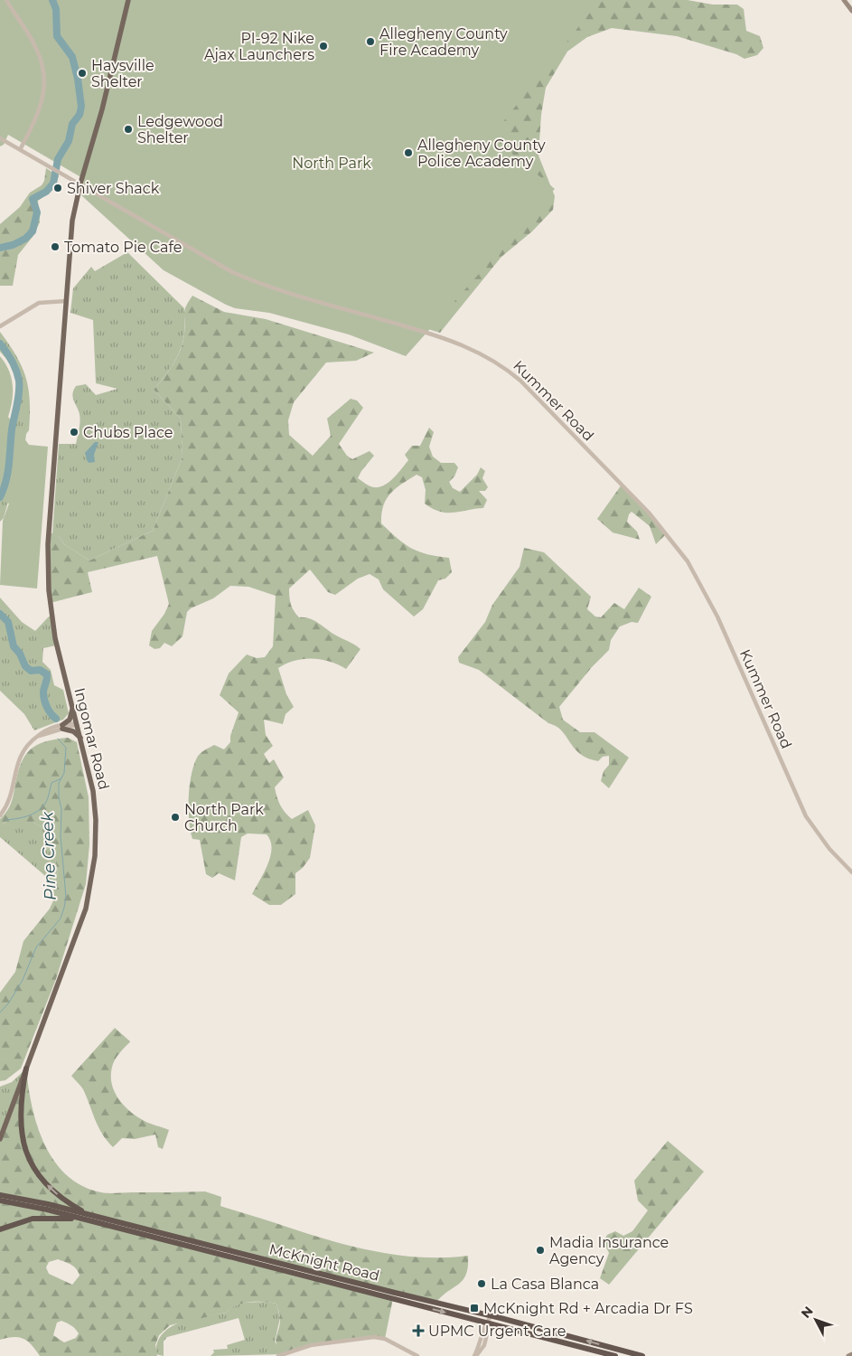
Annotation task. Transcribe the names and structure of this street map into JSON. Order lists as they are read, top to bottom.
{
  "streets": {
    "highway": ["McKnight Road"],
    "main road": ["Ingomar Road"],
    "street": ["Kummer Road"]
  },
  "crossings": [
    ["Kummer Road", "Ingomar Road"]
  ],
  "water": ["Pine Creek"],
  "parks": ["North Park"],
  "places": {
    "other": [
      "Allegheny County Fire Academy",
      "PI-92 Nike Ajax Launchers",
      "Haysville Shelter",
      "Ledgewood Shelter",
      "Allegheny County Police Academy",
      "Shiver Shack",
      "Tomato Pie Cafe",
      "Chubs Place",
      "North Park Church",
      "Madia Insurance Agency",
      "La Casa Blanca"
    ],
    "transit": ["McKnight Rd + Arcadia Dr FS"],
    "health": ["UPMC Urgent Care"]
  },
  "north": "top left"
}
